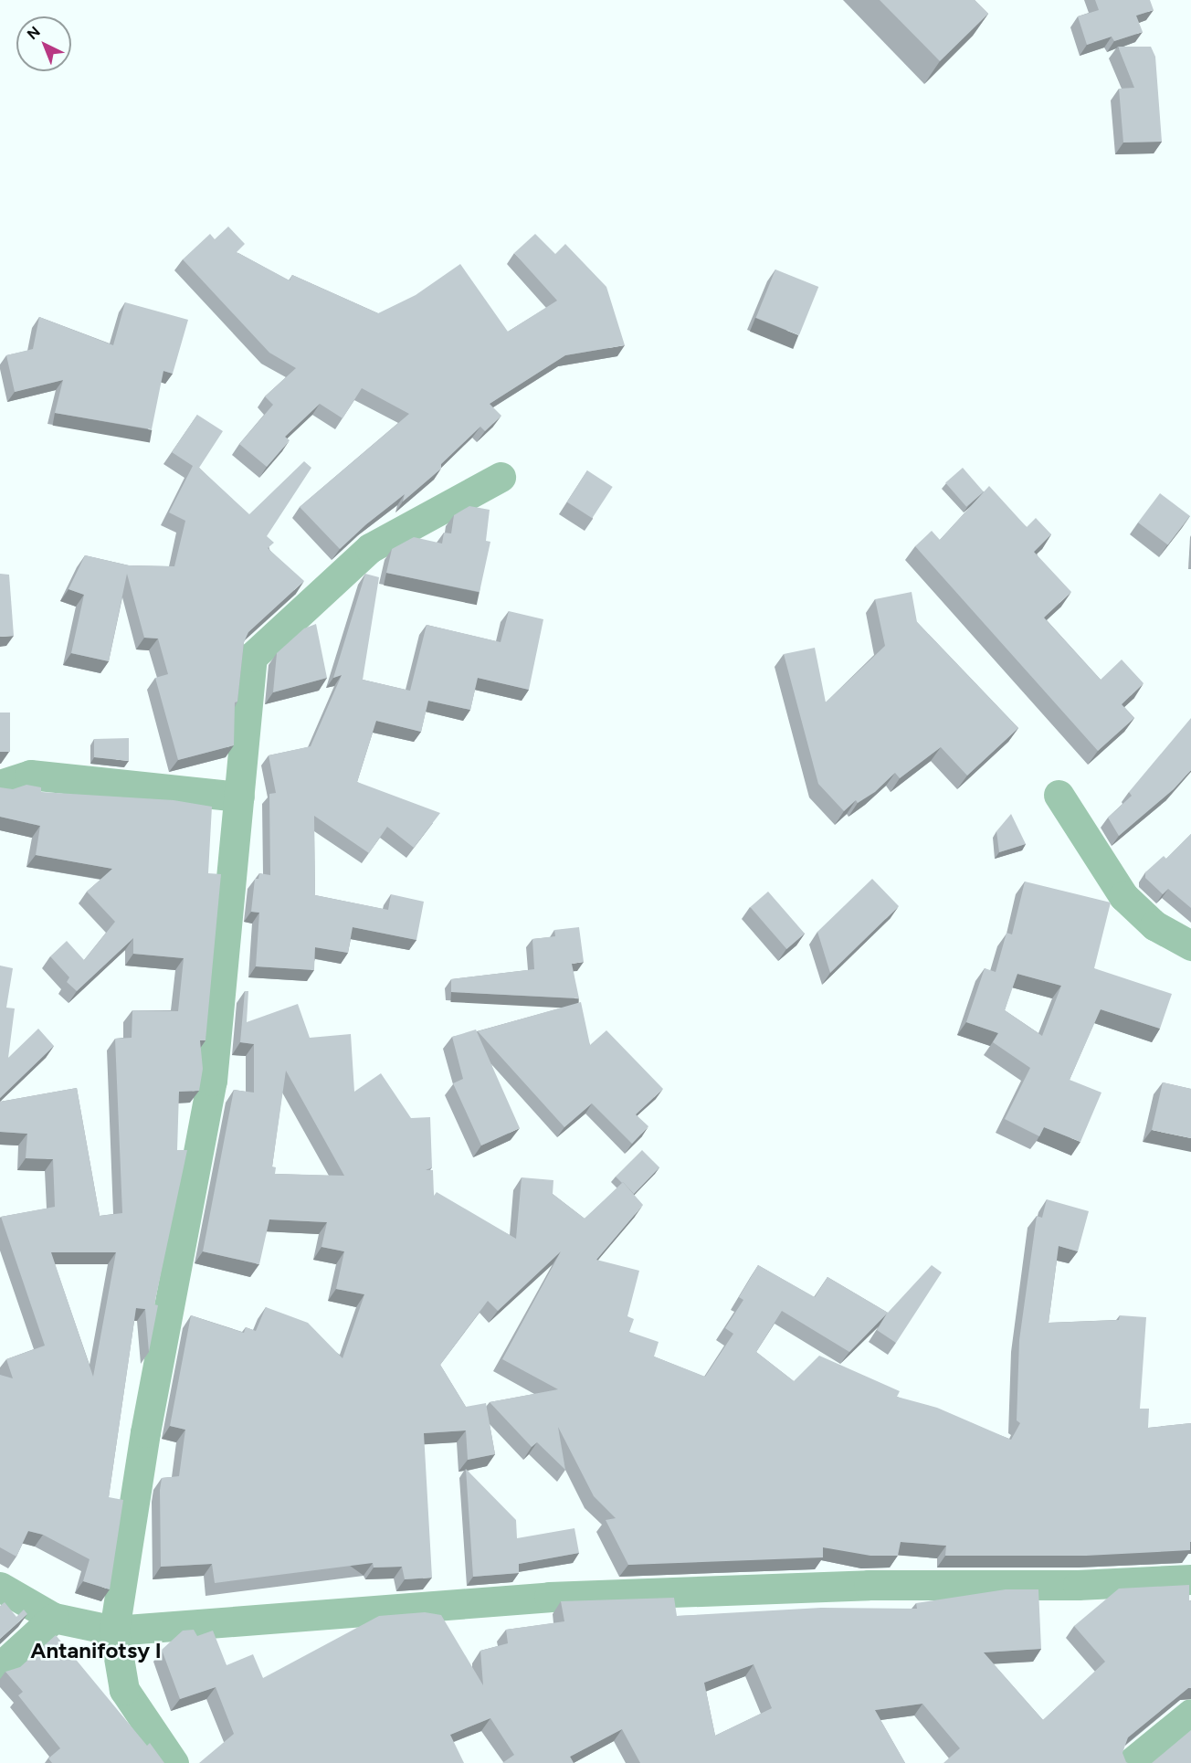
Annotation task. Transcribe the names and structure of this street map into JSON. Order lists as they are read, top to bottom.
{
  "districts": ["Antanifotsy I"],
  "north": "top left"
}
